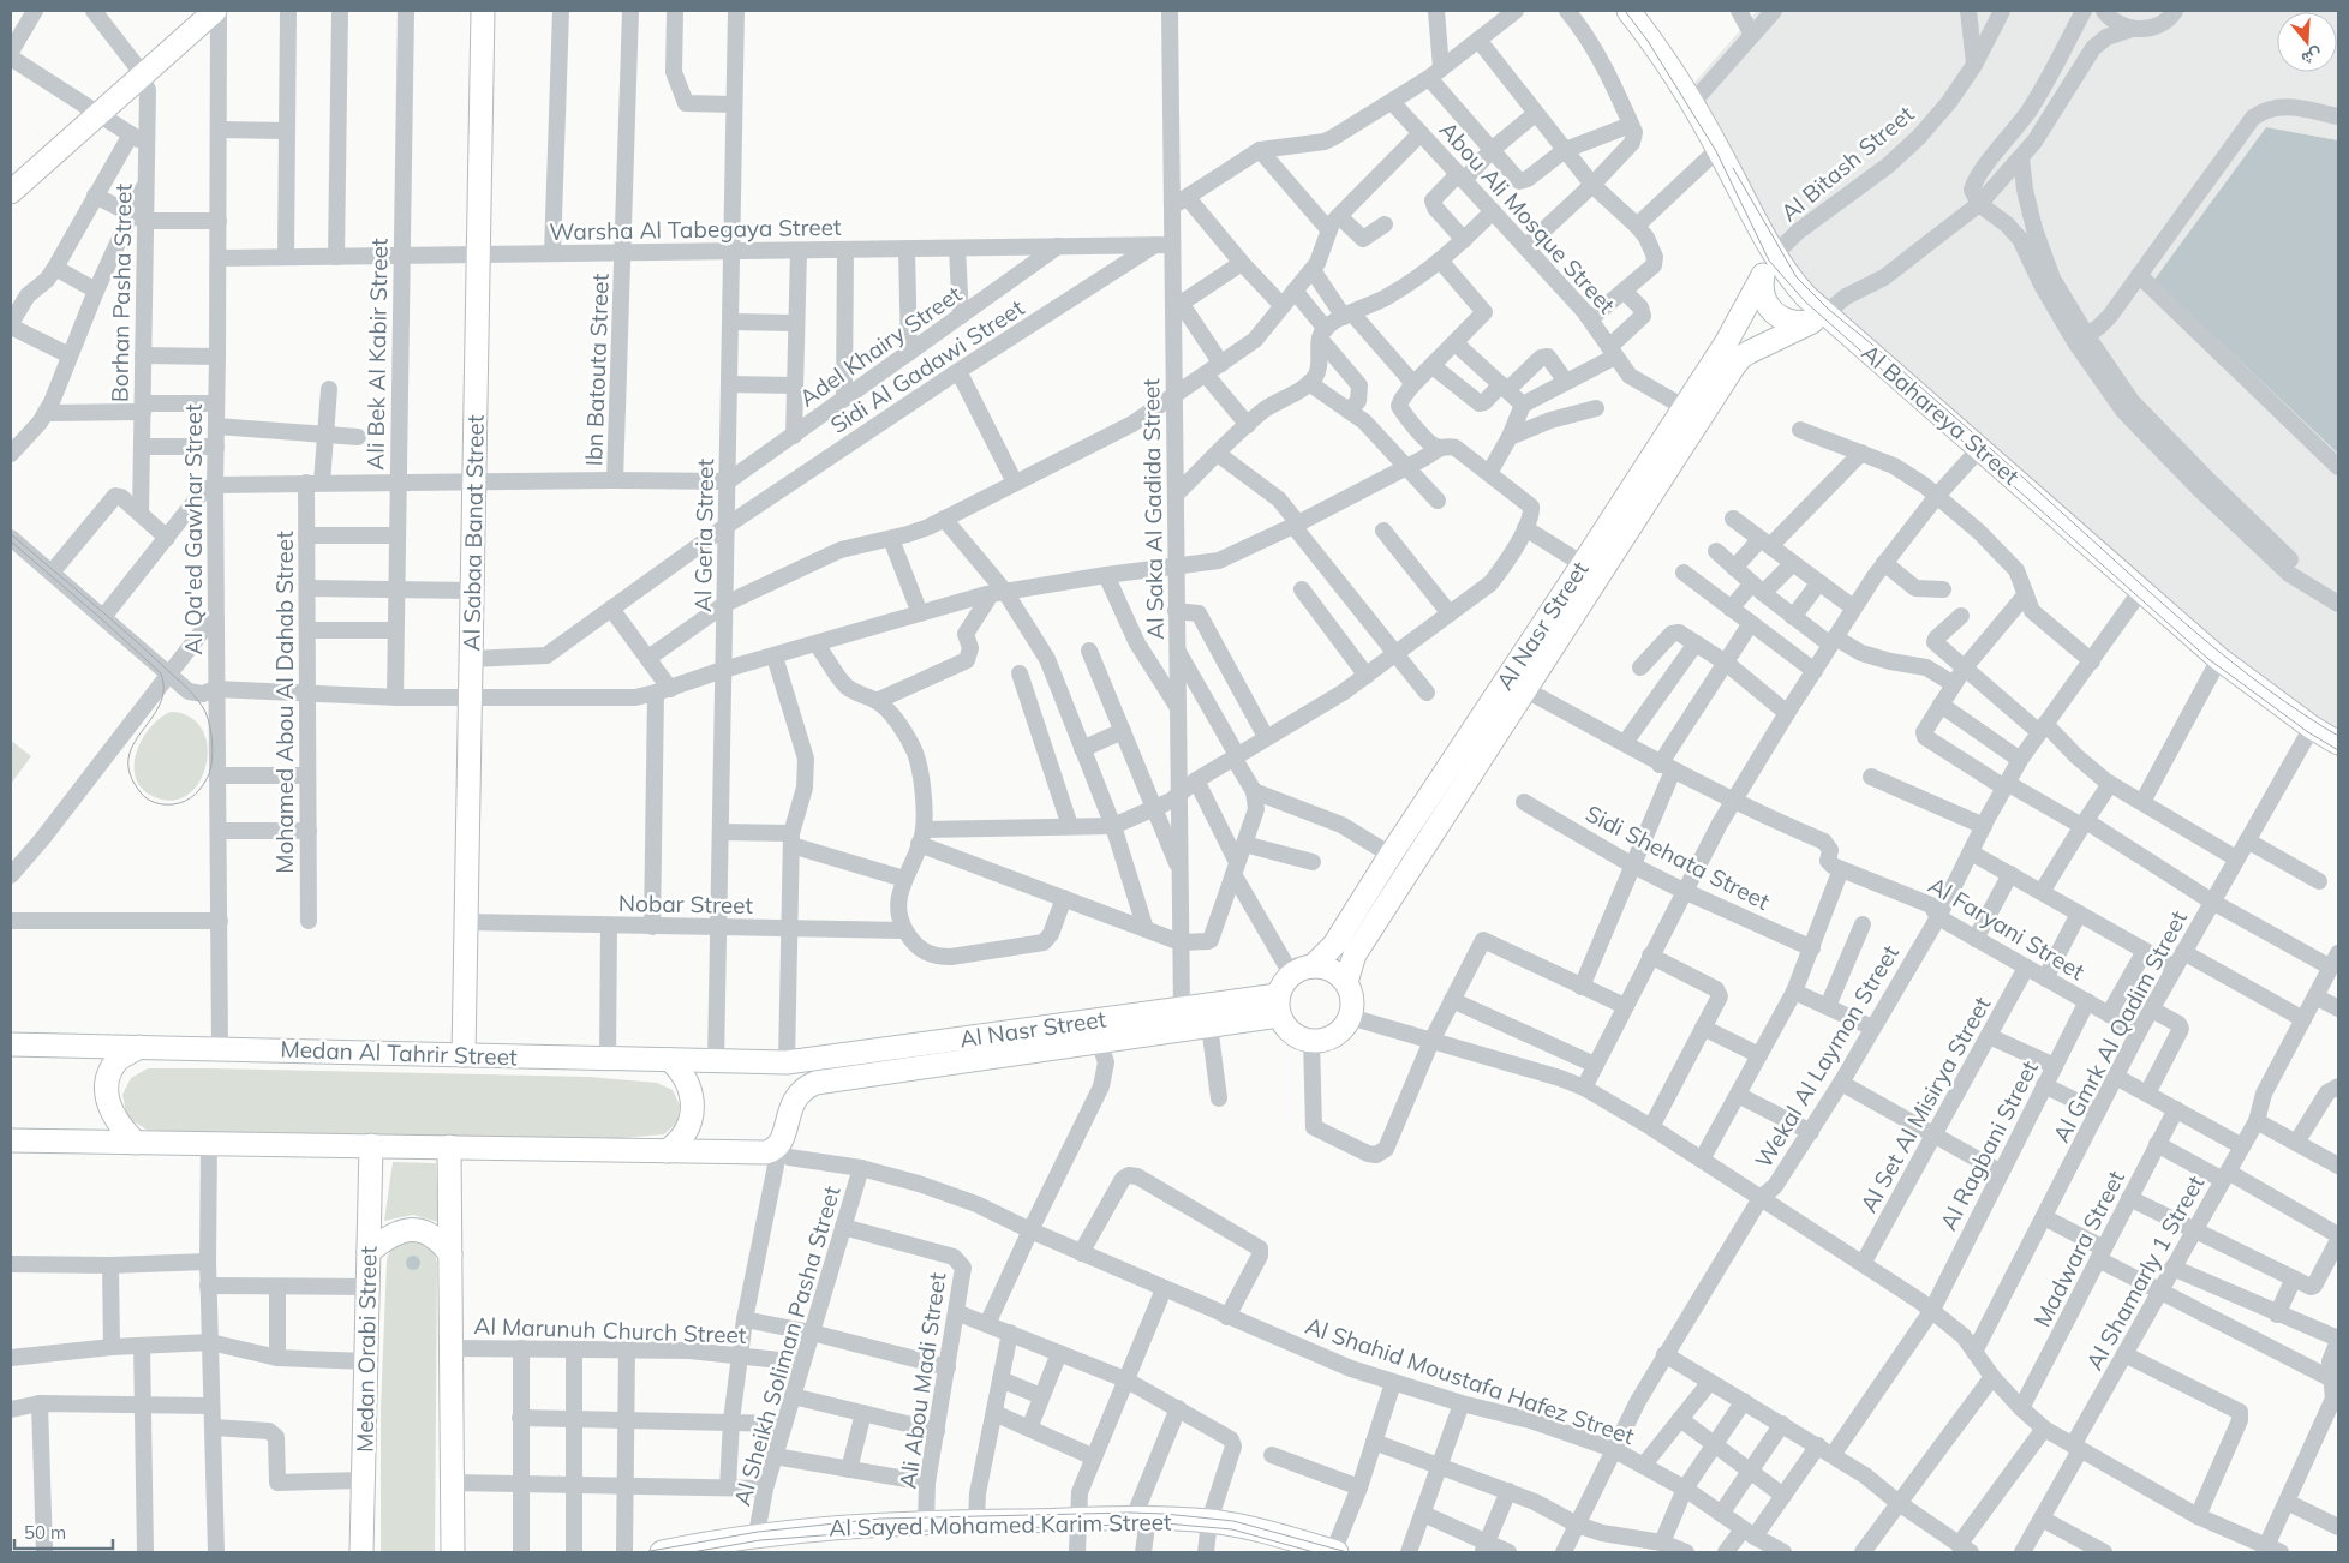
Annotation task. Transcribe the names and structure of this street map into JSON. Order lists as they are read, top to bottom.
{
  "streets": {
    "main road": [
      "Al Bahareya Street",
      "Al Sabaa Banat Street",
      "Al Nasr Street",
      "Medan Al Tahrir Street",
      "Medan Orabi Street",
      "Al Sayed Mohamed Karim Street"
    ],
    "street": [
      "Al Bitash Street",
      "Abou Ali Mosque Street",
      "Warsha Al Tabegaya Street",
      "Borhan Pasha Street",
      "Adel Khairy Street",
      "Ali Bek Al Kabir Street",
      "Sidi Al Gadawi Street",
      "Ibn Batouta Street",
      "Al Saka Al Gadida Street",
      "Al Qa'ed Gawhar Street",
      "Al Geria Street",
      "Mohamed Abou Al Dahab Street",
      "Sidi Shehata Street",
      "Nobar Street",
      "Al Faryani Street",
      "Al Gmrk Al Qadim Street",
      "Wekal Al Laymon Street",
      "Al Set Al Misirya Street",
      "Al Ragbani Street",
      "Madwara Street",
      "Al Shamarly 1 Street",
      "Al Marunuh Church Street",
      "Al Sheikh Soliman Pasha Street",
      "Ali Abou Madi Street",
      "Al Shahid Moustafa Hafez Street"
    ]
  },
  "crossings": [
    ["Al Bitash Street", "Al Bahareya Street"],
    ["Al Bitash Street", "Al Nasr Street"],
    ["Abou Ali Mosque Street", "Al Nasr Street"],
    ["Warsha Al Tabegaya Street", "Adel Khairy Street"],
    ["Warsha Al Tabegaya Street", "Ali Bek Al Kabir Street"],
    ["Warsha Al Tabegaya Street", "Sidi Al Gadawi Street"],
    ["Warsha Al Tabegaya Street", "Ibn Batouta Street"],
    ["Warsha Al Tabegaya Street", "Al Saka Al Gadida Street"],
    ["Warsha Al Tabegaya Street", "Al Qa'ed Gawhar Street"],
    ["Warsha Al Tabegaya Street", "Al Sabaa Banat Street"],
    ["Warsha Al Tabegaya Street", "Al Geria Street"],
    ["Adel Khairy Street", "Al Geria Street"],
    ["Sidi Al Gadawi Street", "Al Sabaa Banat Street"],
    ["Sidi Al Gadawi Street", "Al Geria Street"],
    ["Al Bahareya Street", "Al Nasr Street"],
    ["Al Bahareya Street", "Al Gmrk Al Qadim Street"],
    ["Al Bahareya Street", "Wekal Al Laymon Street"],
    ["Al Saka Al Gadida Street", "Al Nasr Street"],
    ["Al Qa'ed Gawhar Street", "Medan Al Tahrir Street"],
    ["Al Sabaa Banat Street", "Nobar Street"],
    ["Al Sabaa Banat Street", "Medan Al Tahrir Street"],
    ["Al Geria Street", "Nobar Street"],
    ["Al Geria Street", "Medan Al Tahrir Street"],
    ["Al Nasr Street", "Medan Al Tahrir Street"],
    ["Al Faryani Street", "Al Gmrk Al Qadim Street"],
    ["Al Faryani Street", "Wekal Al Laymon Street"],
    ["Al Faryani Street", "Al Set Al Misirya Street"],
    ["Al Faryani Street", "Al Ragbani Street"],
    ["Wekal Al Laymon Street", "Al Shahid Moustafa Hafez Street"],
    ["Al Marunuh Church Street", "Al Sheikh Soliman Pasha Street"],
    ["Al Sheikh Soliman Pasha Street", "Ali Abou Madi Street"],
    ["Al Sheikh Soliman Pasha Street", "Al Sayed Mohamed Karim Street"],
    ["Ali Abou Madi Street", "Al Sayed Mohamed Karim Street"]
  ],
  "scale_bar": "50 m",
  "north": "bottom"
}
